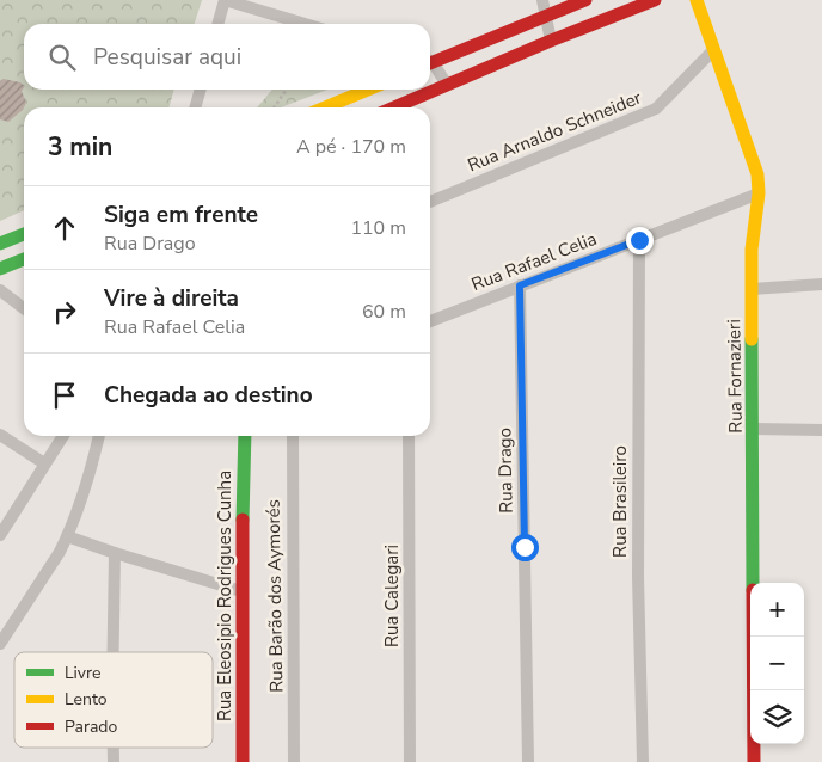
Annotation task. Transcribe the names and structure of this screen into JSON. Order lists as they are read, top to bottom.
{
  "streets": {
    "street": [
      "Rua Arnaldo Schneider",
      "Rua Rafael Celia",
      "Rua Fornazieri",
      "Rua Drago",
      "Rua Brasileiro",
      "Rua Eleosipio Rodrigues Cunha",
      "Rua Barão dos Aymorés",
      "Rua Calegari"
    ]
  },
  "crossings": [
    ["Rua Arnaldo Schneider", "Rua Fornazieri"],
    ["Rua Rafael Celia", "Rua Fornazieri"],
    ["Rua Rafael Celia", "Rua Drago"],
    ["Rua Rafael Celia", "Rua Brasileiro"]
  ],
  "legend": ["Livre", "Lento", "Parado"],
  "page": {
    "search": "Pesquisar aqui",
    "heading": ["3 min", "A pé · 170 m"],
    "list": [
      ["Siga em frente", "Rua Drago", "110 m"],
      ["Vire à direita", "Rua Rafael Celia", "60 m"],
      "Chegada ao destino"
    ],
    "map_buttons": ["+", "−"]
  }
}
